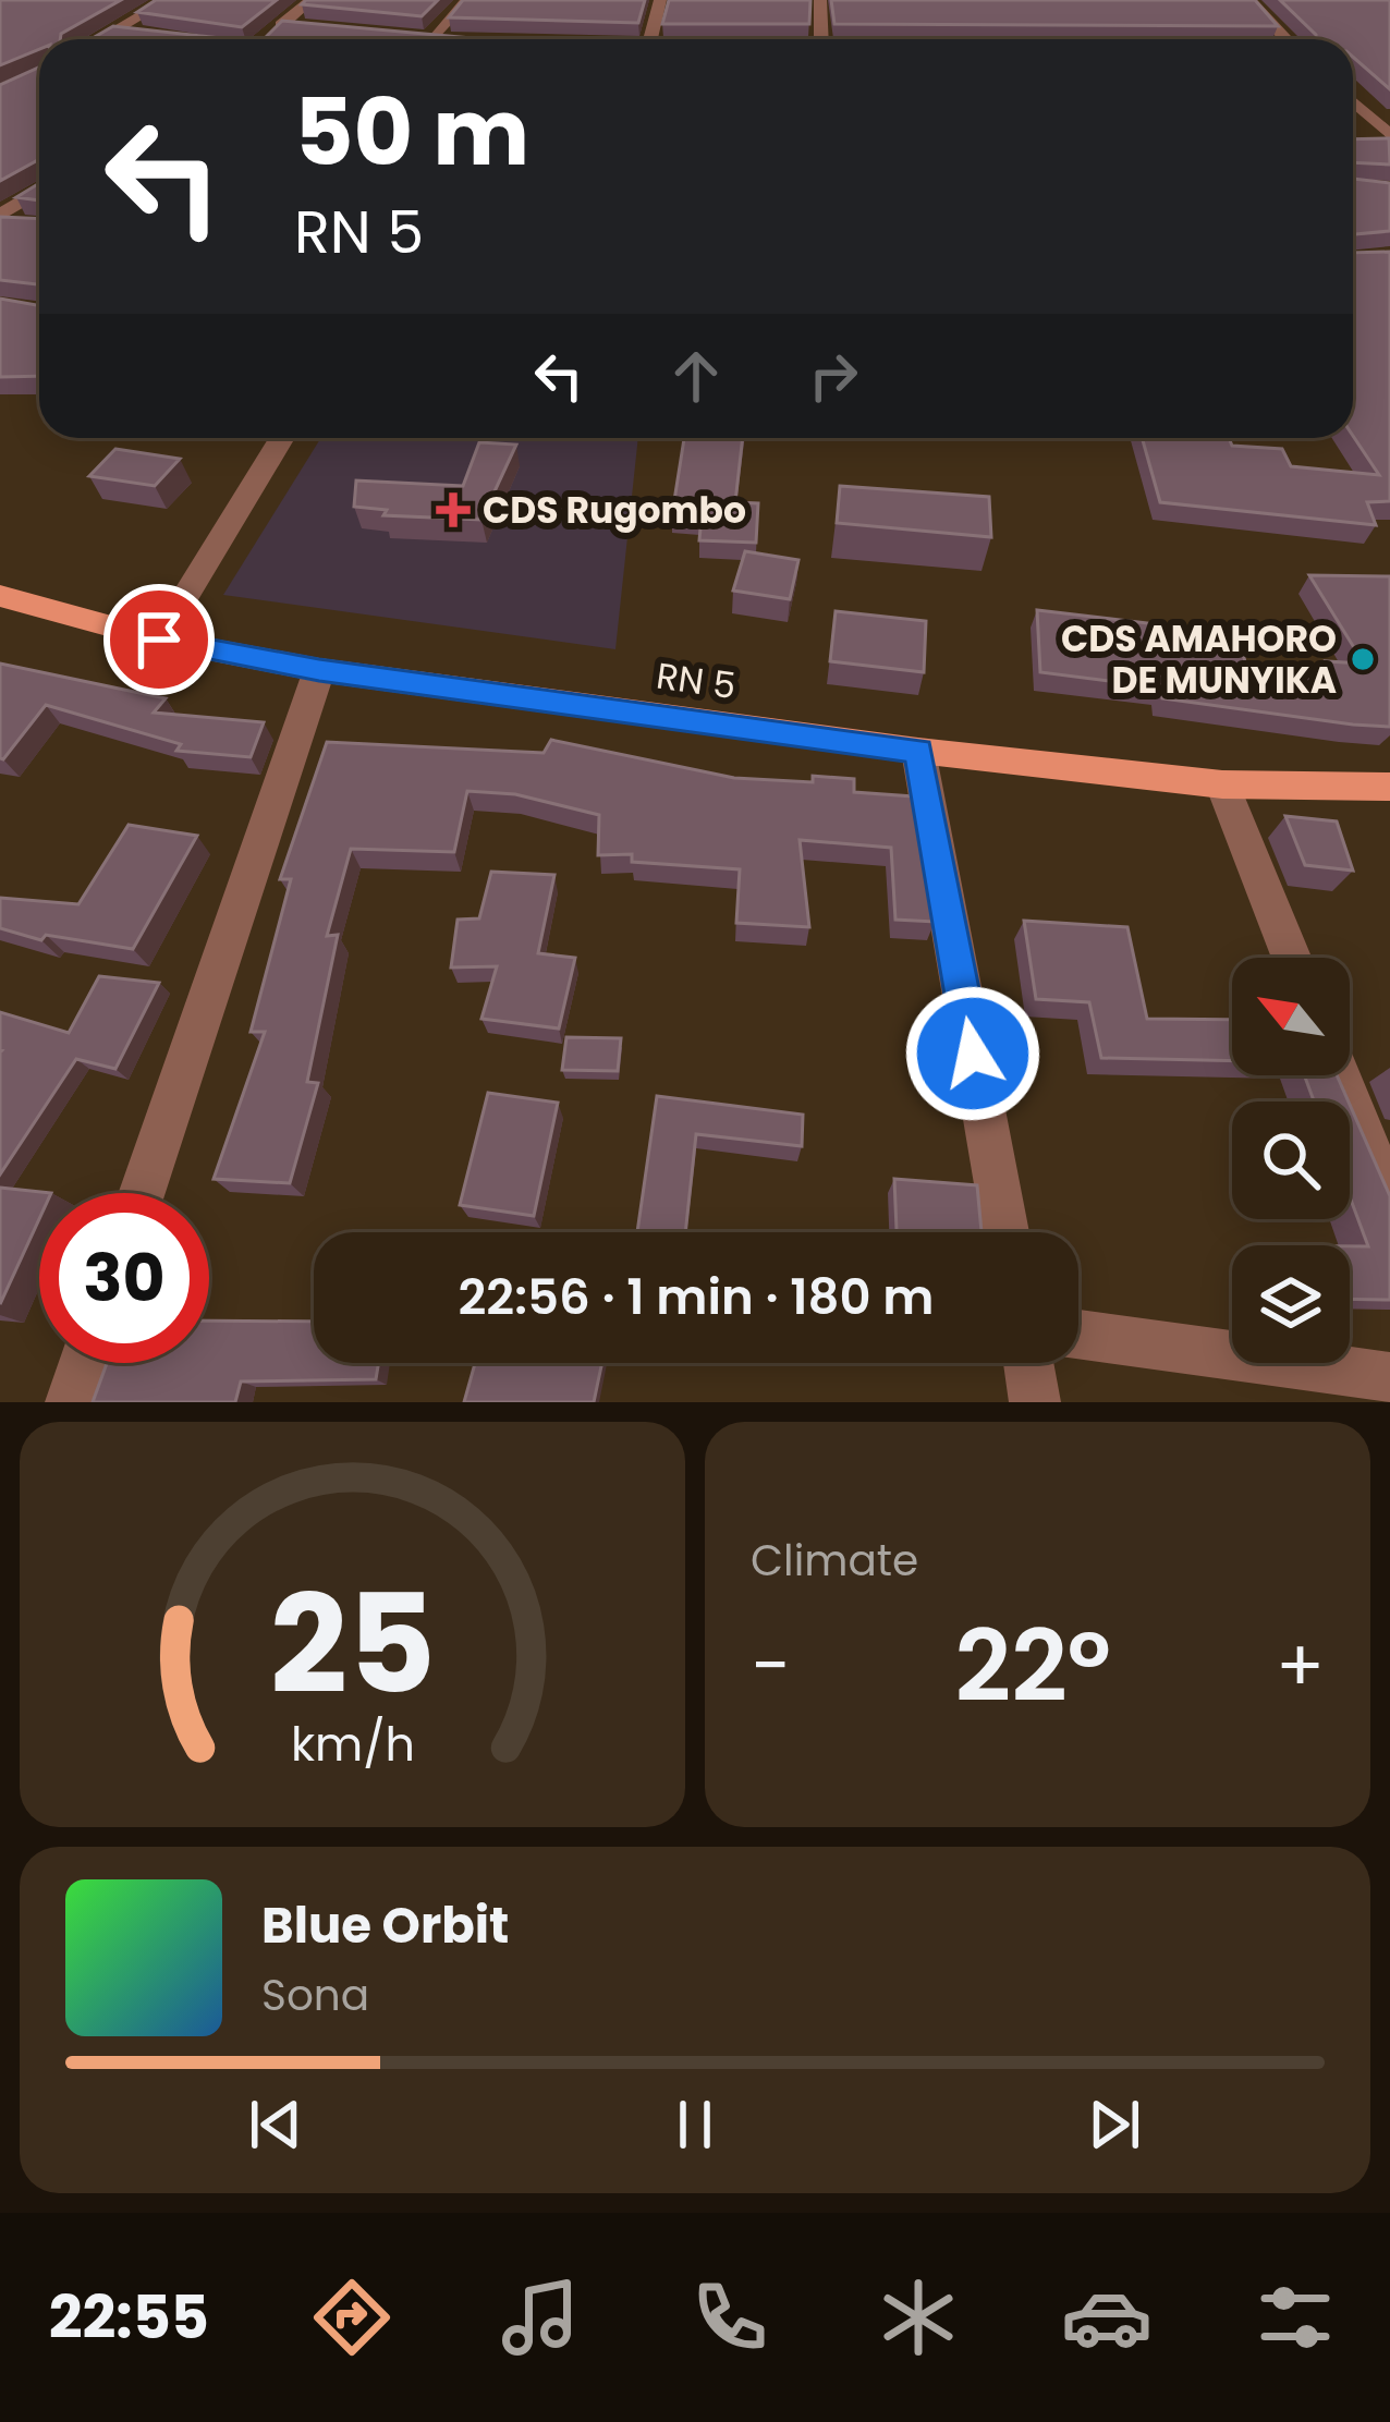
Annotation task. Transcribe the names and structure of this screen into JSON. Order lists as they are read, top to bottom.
{
  "streets": {
    "main road": ["RN 5"]
  },
  "places": {
    "health": ["CDS Rugombo"],
    "other": ["CDS AMAHORO DE MUNYIKA"]
  },
  "north": "top left",
  "page": {
    "turn": ["50 m", "RN 5"],
    "limit": "30",
    "trip": "22:56 · 1 min · 180 m",
    "tile": "Climate",
    "heat": ["−", "22°", "+"],
    "song": ["Blue Orbit", "Sona"],
    "tabs": "22:55",
    "gauge": ["25", "km/h"]
  }
}
